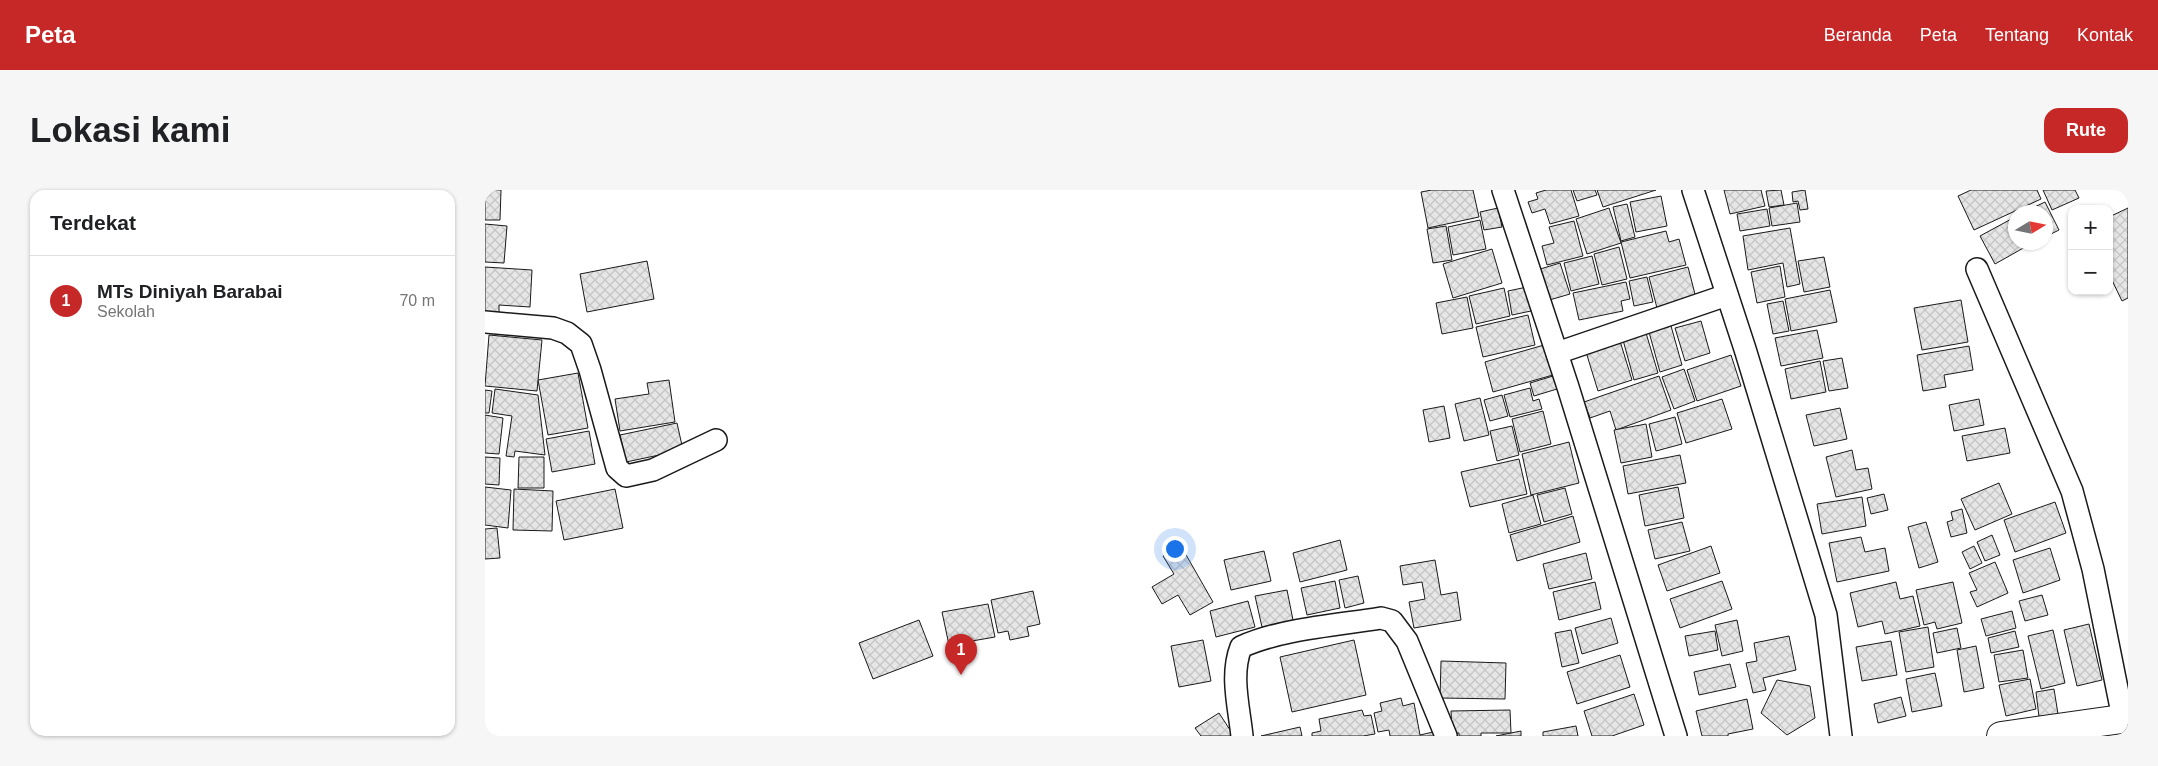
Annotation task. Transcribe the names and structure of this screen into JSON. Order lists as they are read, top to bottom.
{
  "north": "right",
  "page": {
    "header": "Peta",
    "nav": [
      "Beranda",
      "Peta",
      "Tentang",
      "Kontak"
    ],
    "buttons": "Rute",
    "title": "Lokasi kami",
    "heading": "Terdekat",
    "map_buttons": ["+", "−"],
    "list": [
      {
        "mark": "1",
        "name": "MTs Diniyah Barabai",
        "note": "Sekolah",
        "value": "70 m"
      }
    ],
    "pins": "1"
  }
}
